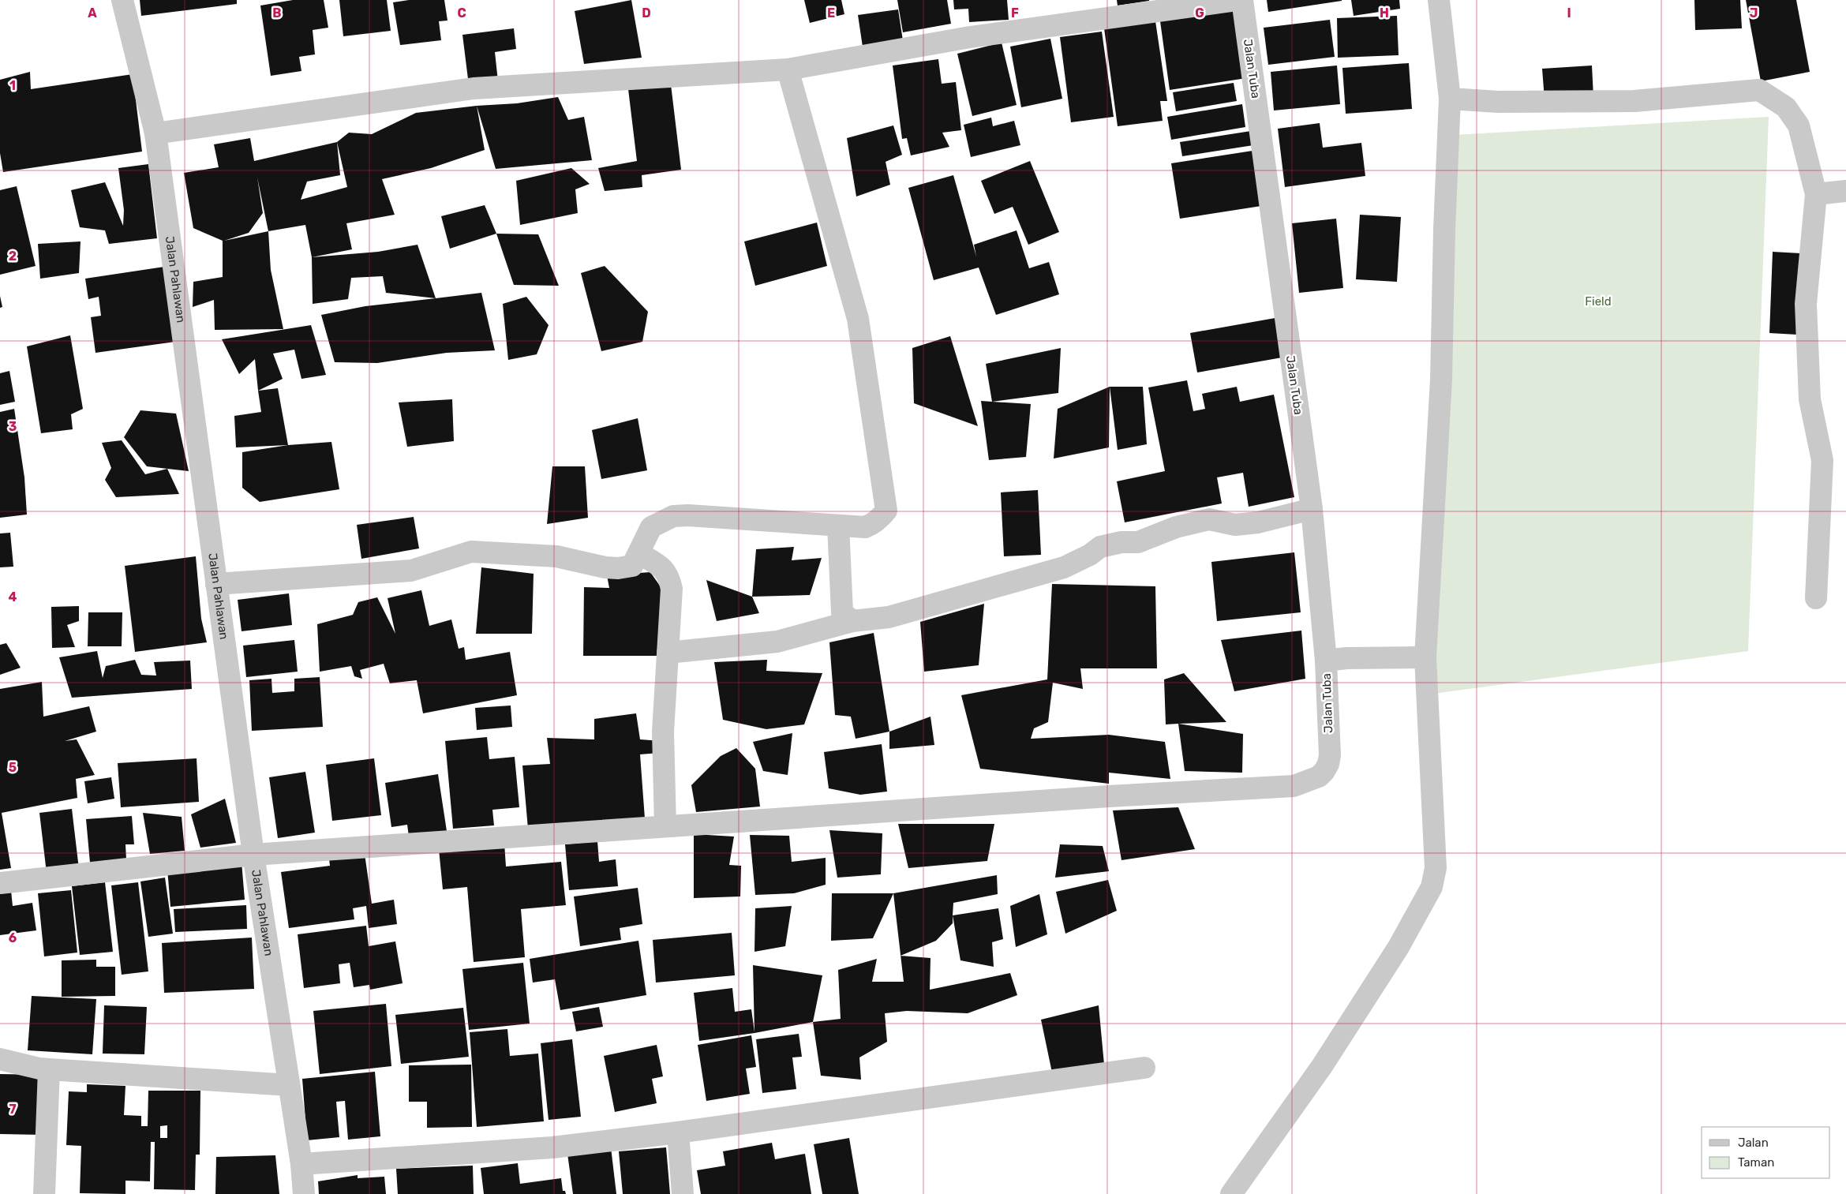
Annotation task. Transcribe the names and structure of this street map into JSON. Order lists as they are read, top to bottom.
{
  "streets": {
    "street": ["Jalan Tuba", "Jalan Pahlawan"]
  },
  "parks": ["Field"],
  "legend": ["Jalan", "Taman"],
  "grid": {
    "columns": [
      "A",
      "B",
      "C",
      "D",
      "E",
      "F",
      "G",
      "H",
      "I",
      "J"
    ],
    "rows": [
      "1",
      "2",
      "3",
      "4",
      "5",
      "6",
      "7"
    ]
  }
}
